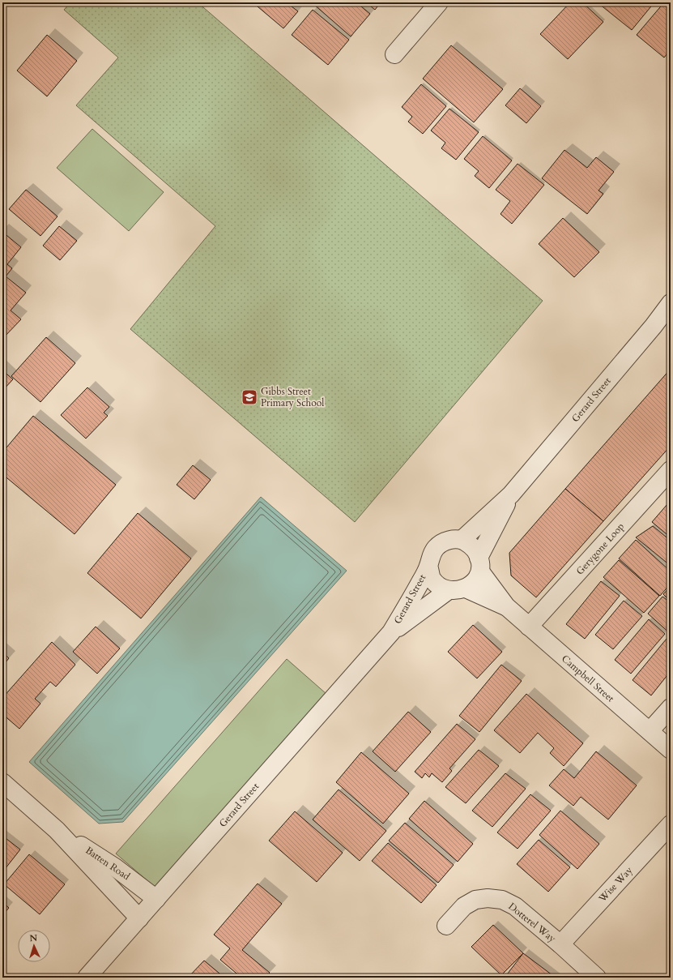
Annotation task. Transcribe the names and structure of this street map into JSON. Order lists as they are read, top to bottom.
{
  "streets": {
    "street": [
      "Gerard Street",
      "Gerygone Loop",
      "Campbell Street",
      "Batten Road",
      "Wise Way",
      "Dotterel Way"
    ]
  },
  "crossings": [
    ["Gerard Street", "Campbell Street"],
    ["Gerard Street", "Batten Road"],
    ["Gerygone Loop", "Campbell Street"],
    ["Wise Way", "Dotterel Way"]
  ],
  "places": {
    "school or university": ["Gibbs Street Primary School"]
  },
  "north": "top"
}
